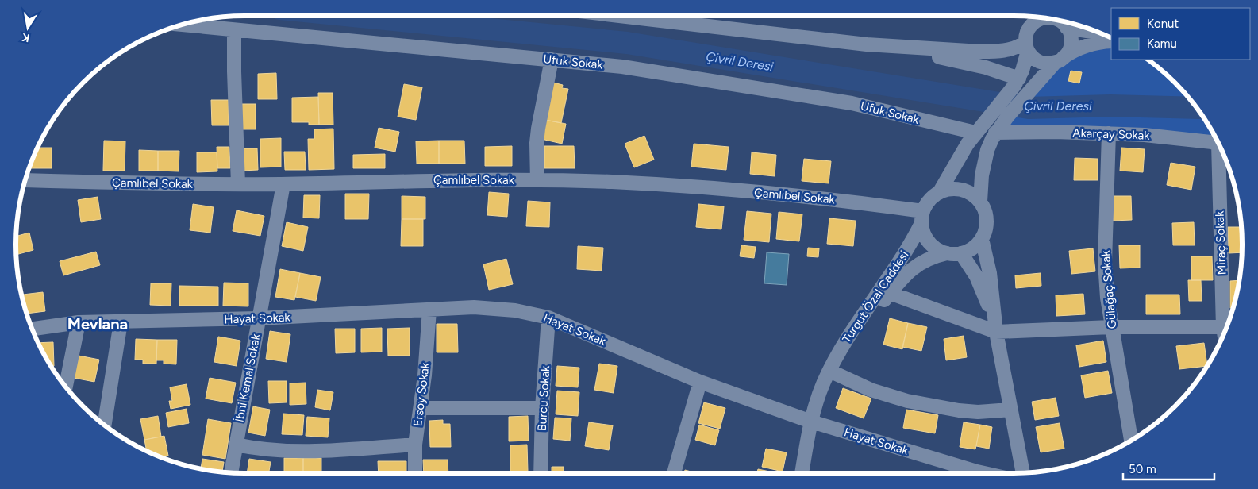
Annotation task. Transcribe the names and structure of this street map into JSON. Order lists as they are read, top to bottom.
{
  "streets": {
    "street": [
      "Ufuk Sokak",
      "Akarçay Sokak",
      "Çamlıbel Sokak",
      "Miraç Sokak",
      "Gülağaç Sokak",
      "Turgut Özal Caddesi",
      "Hayat Sokak",
      "İbni Kemal Sokak",
      "Ersoy Sokak",
      "Burcu Sokak"
    ]
  },
  "crossings": [
    ["Akarçay Sokak", "Gülağaç Sokak"],
    ["Çamlıbel Sokak", "Turgut Özal Caddesi"],
    ["Çamlıbel Sokak", "İbni Kemal Sokak"],
    ["Turgut Özal Caddesi", "Hayat Sokak"],
    ["Hayat Sokak", "İbni Kemal Sokak"],
    ["Hayat Sokak", "Ersoy Sokak"],
    ["Hayat Sokak", "Burcu Sokak"]
  ],
  "districts": ["Mevlana"],
  "water": ["Çivril Deresi"],
  "legend": ["Konut", "Kamu"],
  "scale_bar": "50 m",
  "north": "bottom"
}
